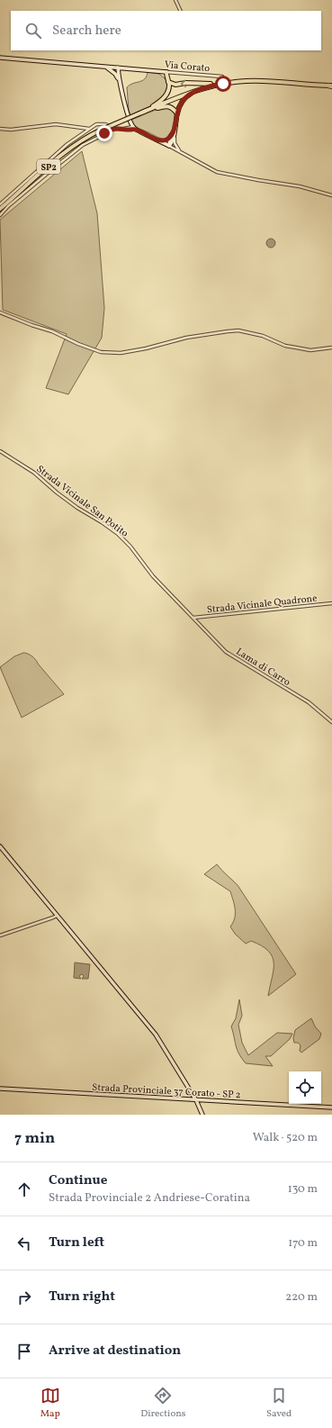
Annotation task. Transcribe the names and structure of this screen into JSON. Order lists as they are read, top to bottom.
{
  "streets": {
    "main road": ["Via Corato", "SP2", "Strada Provinciale 37 Corato - SP 2"],
    "street": ["Strada Vicinale San Potito", "Strada Vicinale Quadrone", "Lama di Carro"]
  },
  "crossings": [
    ["Strada Vicinale San Potito", "Strada Vicinale Quadrone"],
    ["Strada Vicinale San Potito", "Lama di Carro"],
    ["Strada Vicinale Quadrone", "Lama di Carro"]
  ],
  "page": {
    "search": "Search here",
    "heading": ["7 min", "Walk · 520 m"],
    "list": [
      ["Continue", "Strada Provinciale 2 Andriese-Coratina", "130 m"],
      ["Turn left", "170 m"],
      ["Turn right", "220 m"],
      "Arrive at destination"
    ],
    "nav": ["Map", "Directions", "Saved"]
  }
}
